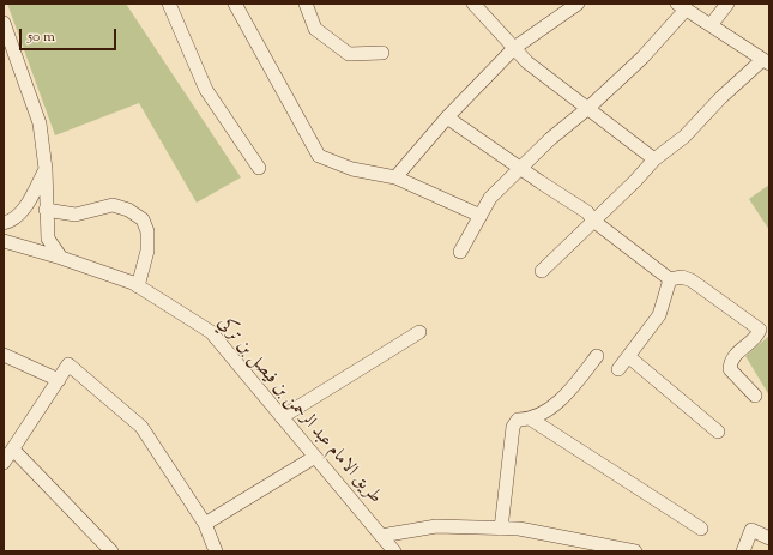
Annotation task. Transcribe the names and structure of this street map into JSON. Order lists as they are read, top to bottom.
{
  "streets": {
    "street": ["طريق الامام عبد الرحمن بن فيصل بن تركي"]
  },
  "scale_bar": "50 m"
}
